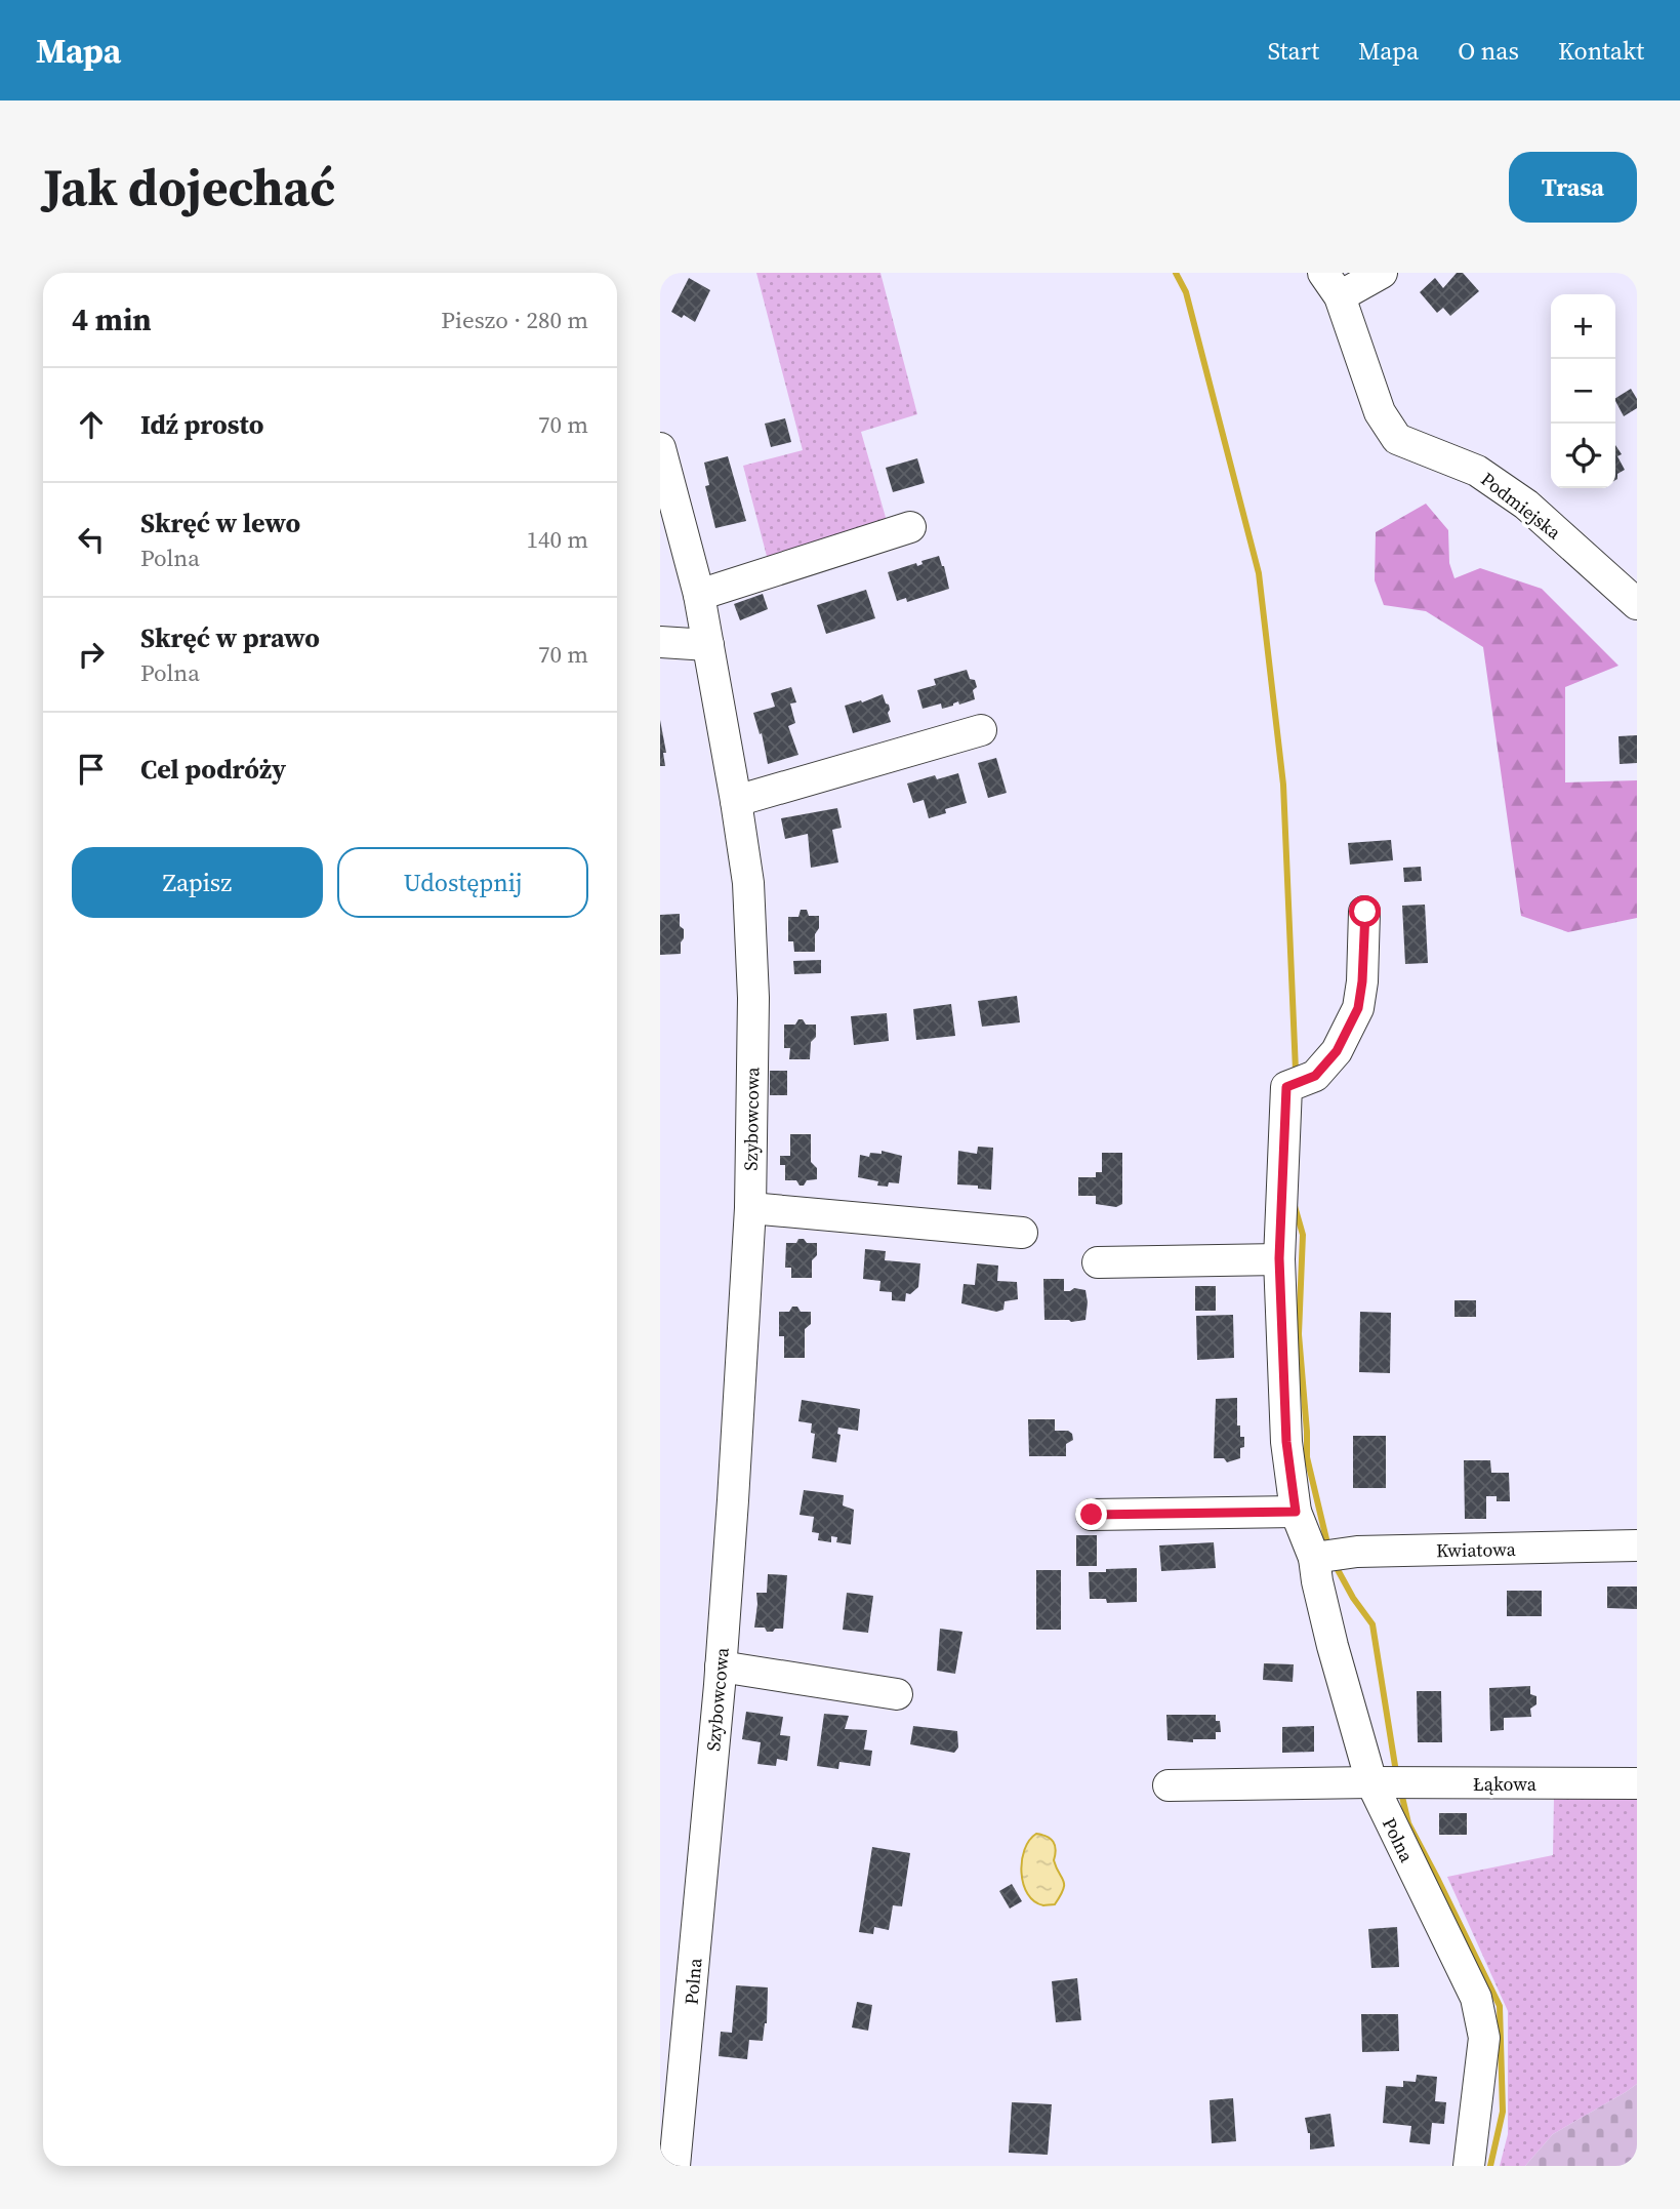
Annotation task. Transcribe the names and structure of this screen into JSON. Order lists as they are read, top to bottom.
{
  "streets": {
    "street": [
      "Podmiejska",
      "Szybowcowa",
      "Kwiatowa",
      "Łąkowa",
      "Polna"
    ]
  },
  "crossings": [
    ["Szybowcowa", "Polna"],
    ["Kwiatowa", "Polna"],
    ["Łąkowa", "Polna"]
  ],
  "page": {
    "header": "Mapa",
    "nav": [
      "Start",
      "Mapa",
      "O nas",
      "Kontakt"
    ],
    "buttons": [
      "Trasa",
      ["Zapisz", "Udostępnij"]
    ],
    "title": "Jak dojechać",
    "heading": ["4 min", "Pieszo · 280 m"],
    "map_buttons": ["+", "−"],
    "list": [
      ["Idź prosto", "70 m"],
      ["Skręć w lewo", "Polna", "140 m"],
      ["Skręć w prawo", "Polna", "70 m"],
      "Cel podróży"
    ]
  }
}
